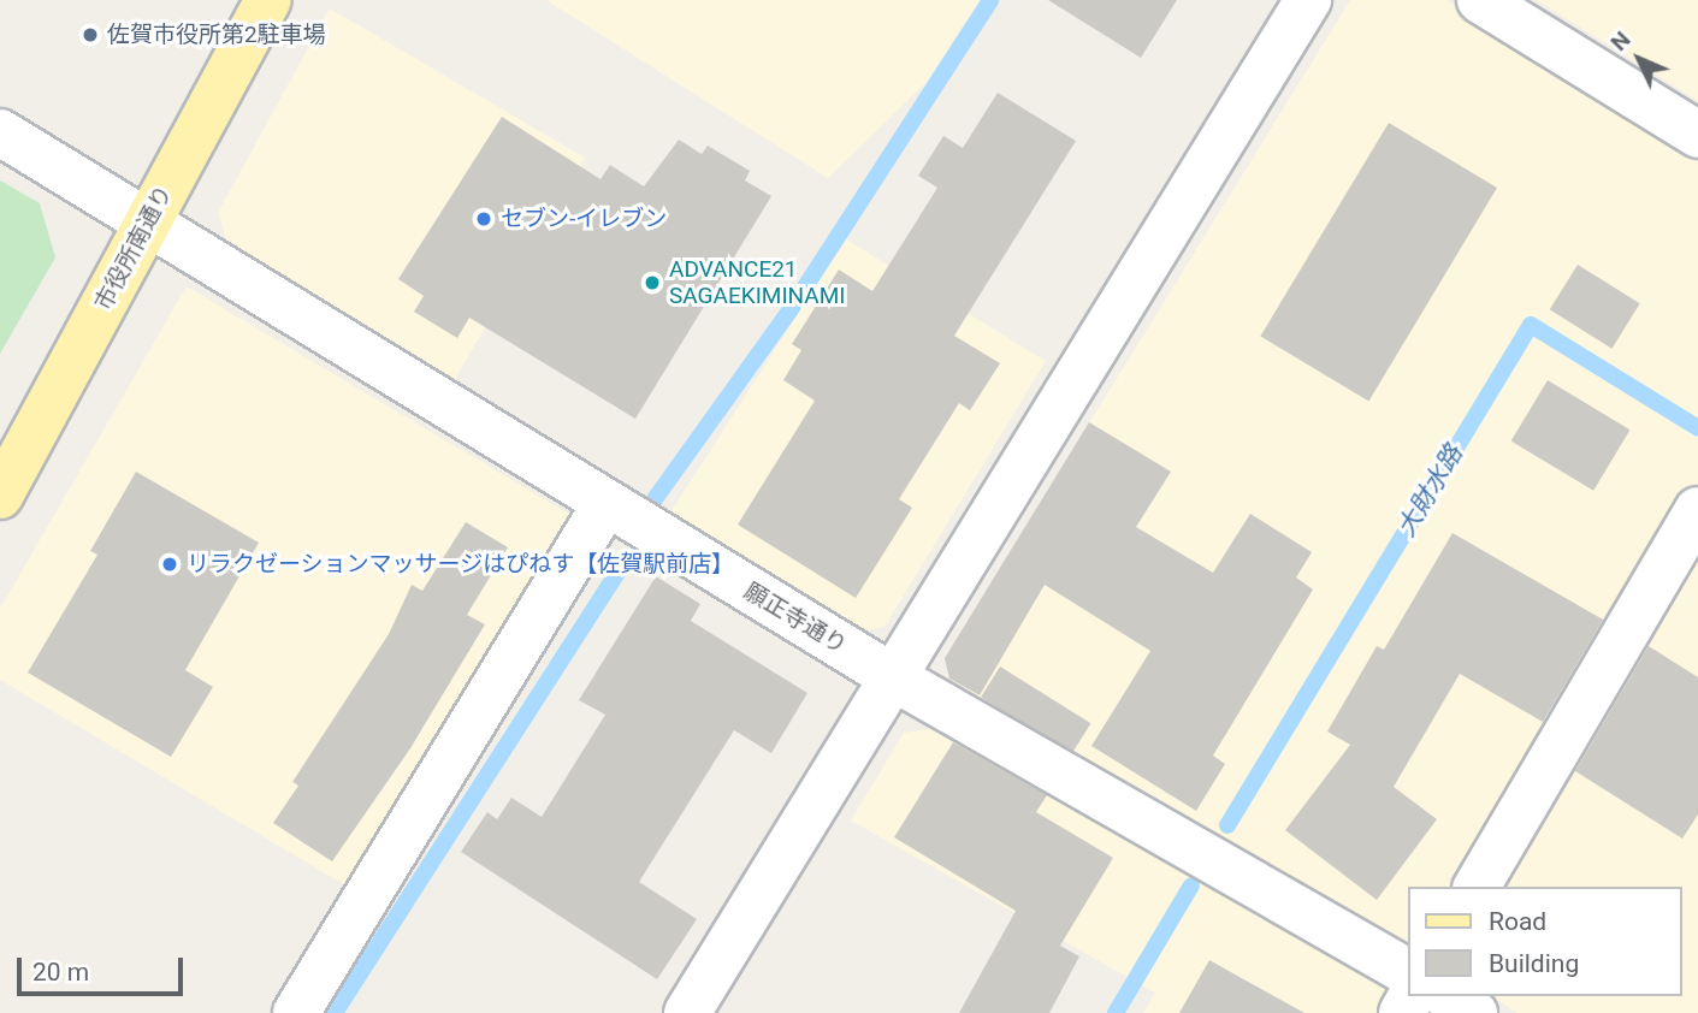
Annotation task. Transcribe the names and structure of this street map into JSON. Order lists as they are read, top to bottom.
{
  "streets": {
    "main road": ["市役所南通り"],
    "street": ["願正寺通り"]
  },
  "crossings": [
    ["市役所南通り", "願正寺通り"]
  ],
  "water": ["大財水路"],
  "places": [
    "佐賀市役所第2駐車場",
    "セブン-イレブン",
    "ADVANCE21 SAGAEKIMINAMI",
    "リラクゼーションマッサージはぴねす【佐賀駅前店】"
  ],
  "legend": ["Road", "Building"],
  "scale_bar": "20 m",
  "north": "top left"
}
